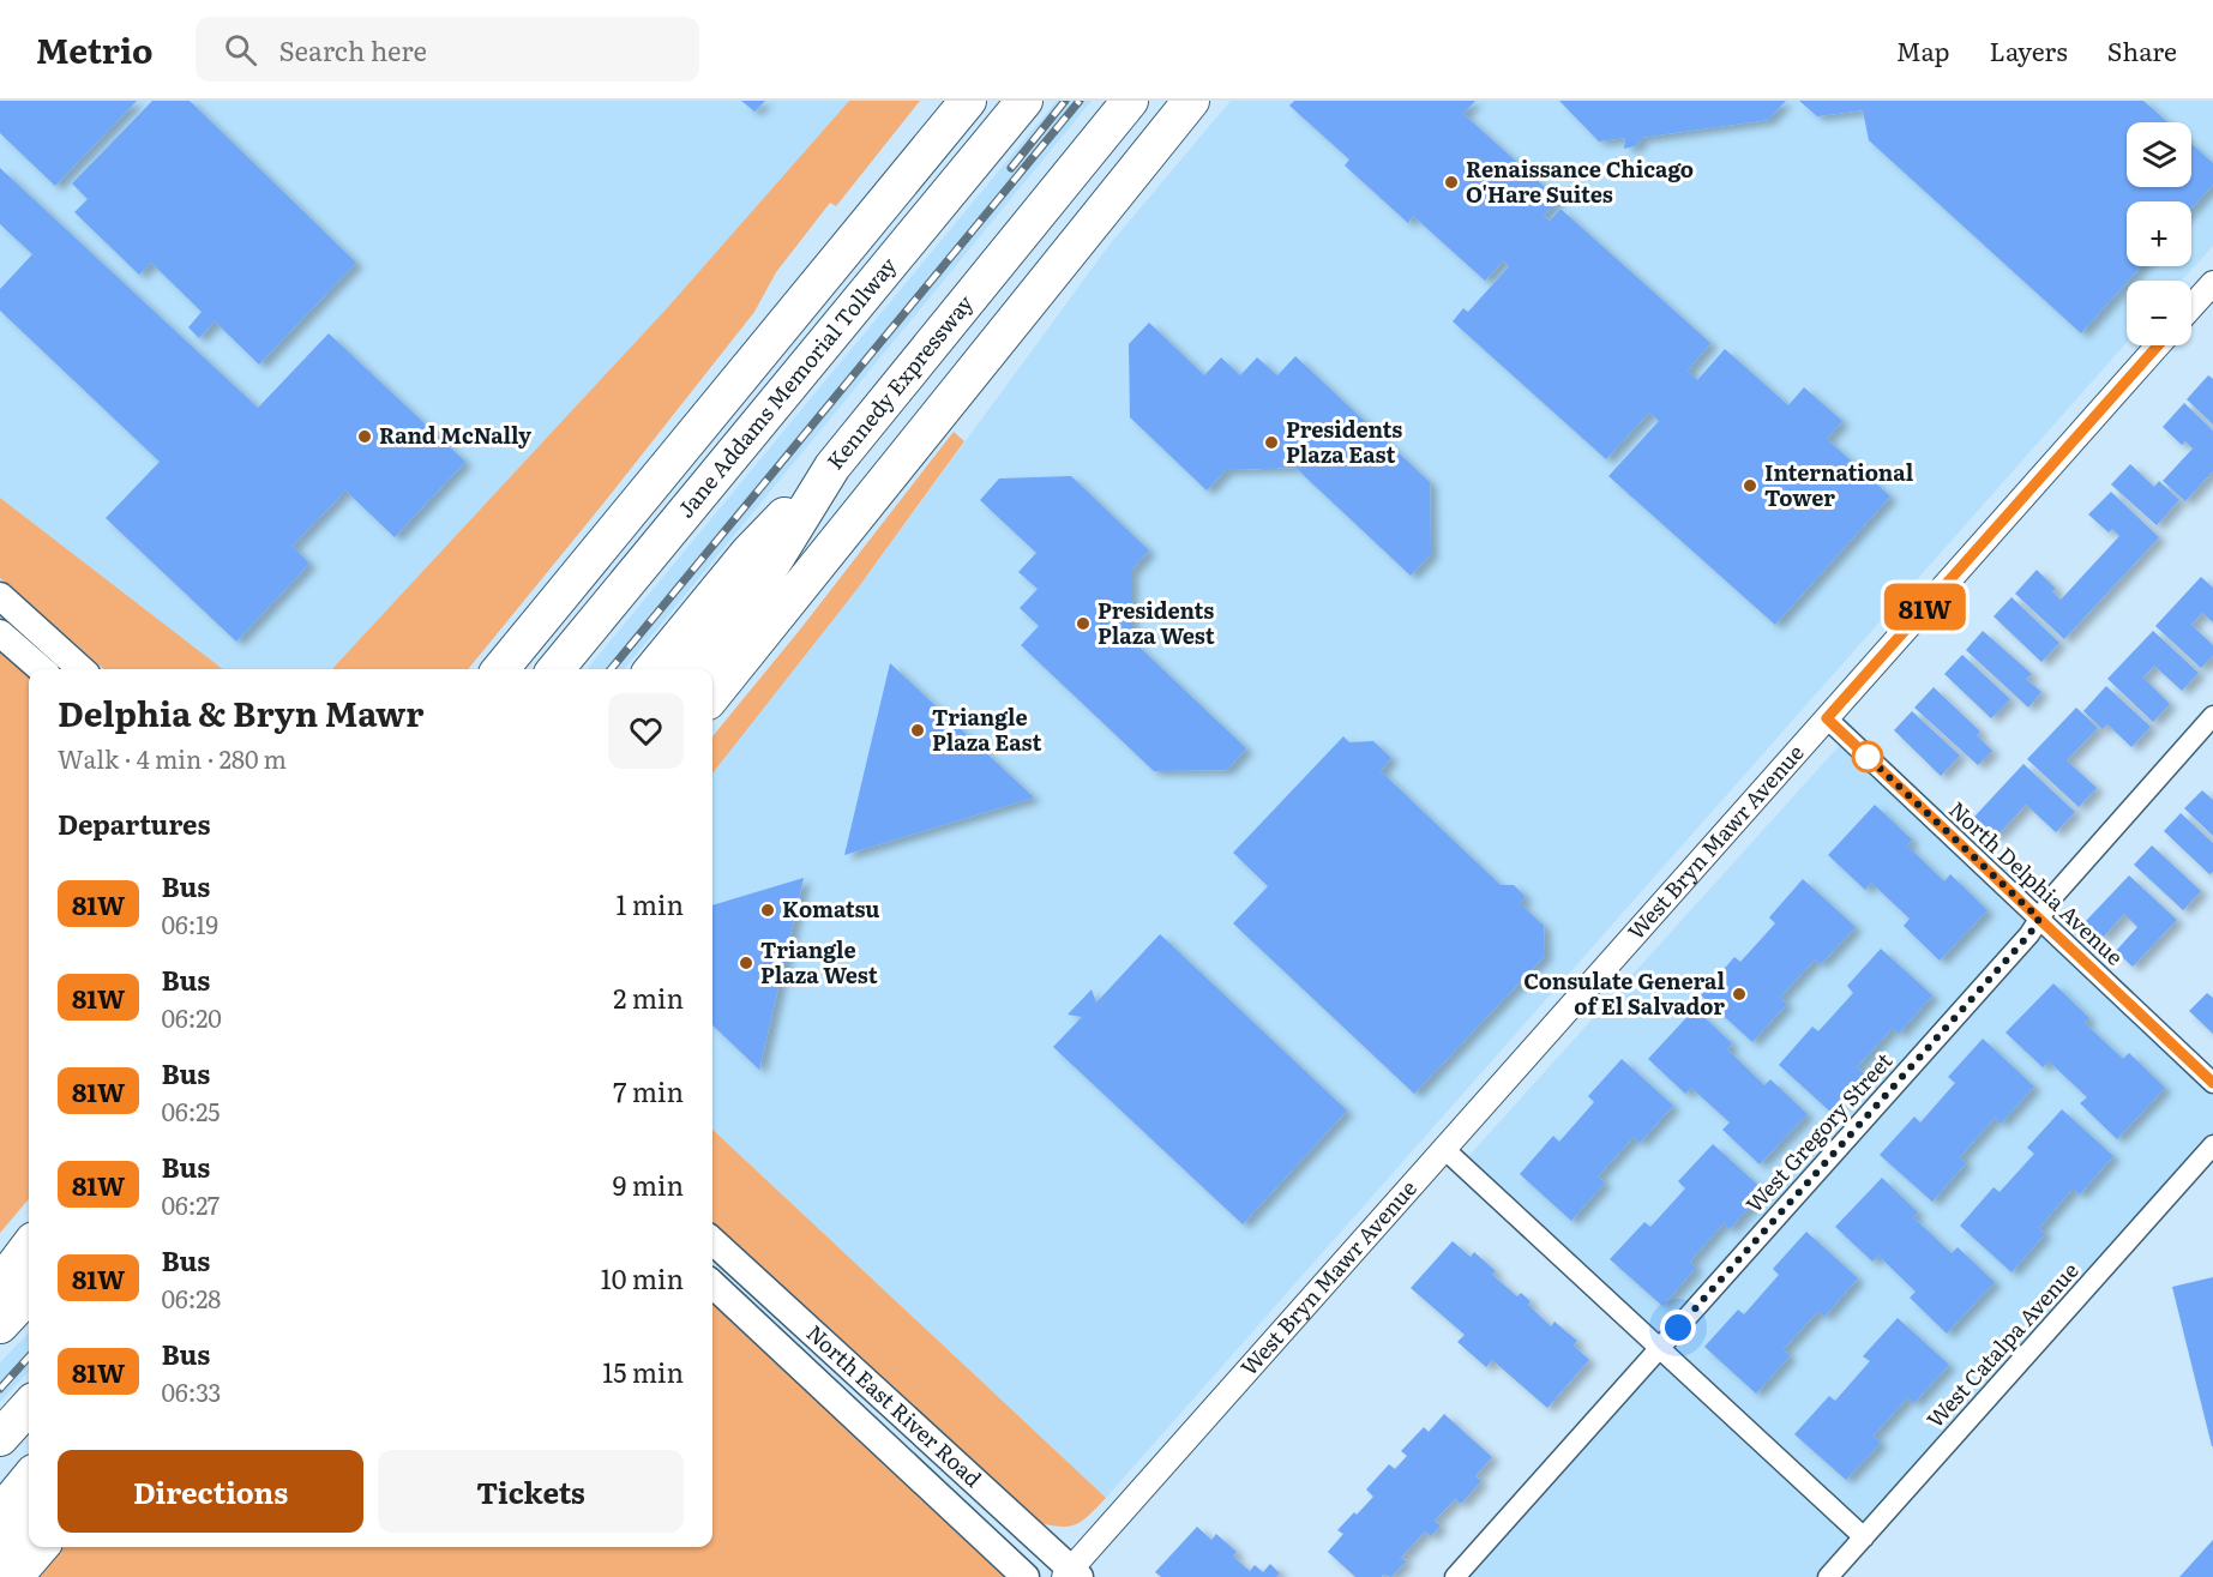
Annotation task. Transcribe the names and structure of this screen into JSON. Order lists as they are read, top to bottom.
{
  "streets": {
    "highway": ["Kennedy Expressway", "Jane Addams Memorial Tollway"],
    "main road": ["North East River Road"],
    "street": [
      "West Bryn Mawr Avenue",
      "North Delphia Avenue",
      "West Gregory Street",
      "West Catalpa Avenue"
    ]
  },
  "crossings": [
    ["West Bryn Mawr Avenue", "North Delphia Avenue"],
    ["West Bryn Mawr Avenue", "North East River Road"],
    ["North Delphia Avenue", "West Gregory Street"]
  ],
  "places": [
    "Renaissance Chicago O'Hare Suites",
    "Rand McNally",
    "Presidents Plaza East",
    "International Tower",
    "Presidents Plaza West",
    "Triangle Plaza East",
    "Komatsu",
    "Triangle Plaza West",
    "Consulate General of El Salvador"
  ],
  "lines": ["bus line 81W"],
  "page": {
    "header": "Metrio",
    "search": "Search here",
    "nav": ["Map", "Layers", "Share"],
    "on_map": "81W",
    "map_buttons": ["+", "−"],
    "heading": [
      ["Delphia & Bryn Mawr", "Walk · 4 min · 280 m"],
      "Departures"
    ],
    "list": [
      {
        "mark": "81W",
        "name": "Bus",
        "note": "06:19",
        "value": "1 min"
      },
      {
        "mark": "81W",
        "name": "Bus",
        "note": "06:20",
        "value": "2 min"
      },
      {
        "mark": "81W",
        "name": "Bus",
        "note": "06:25",
        "value": "7 min"
      },
      {
        "mark": "81W",
        "name": "Bus",
        "note": "06:27",
        "value": "9 min"
      },
      {
        "mark": "81W",
        "name": "Bus",
        "note": "06:28",
        "value": "10 min"
      },
      {
        "mark": "81W",
        "name": "Bus",
        "note": "06:33",
        "value": "15 min"
      }
    ],
    "buttons": ["Directions", "Tickets"]
  }
}
